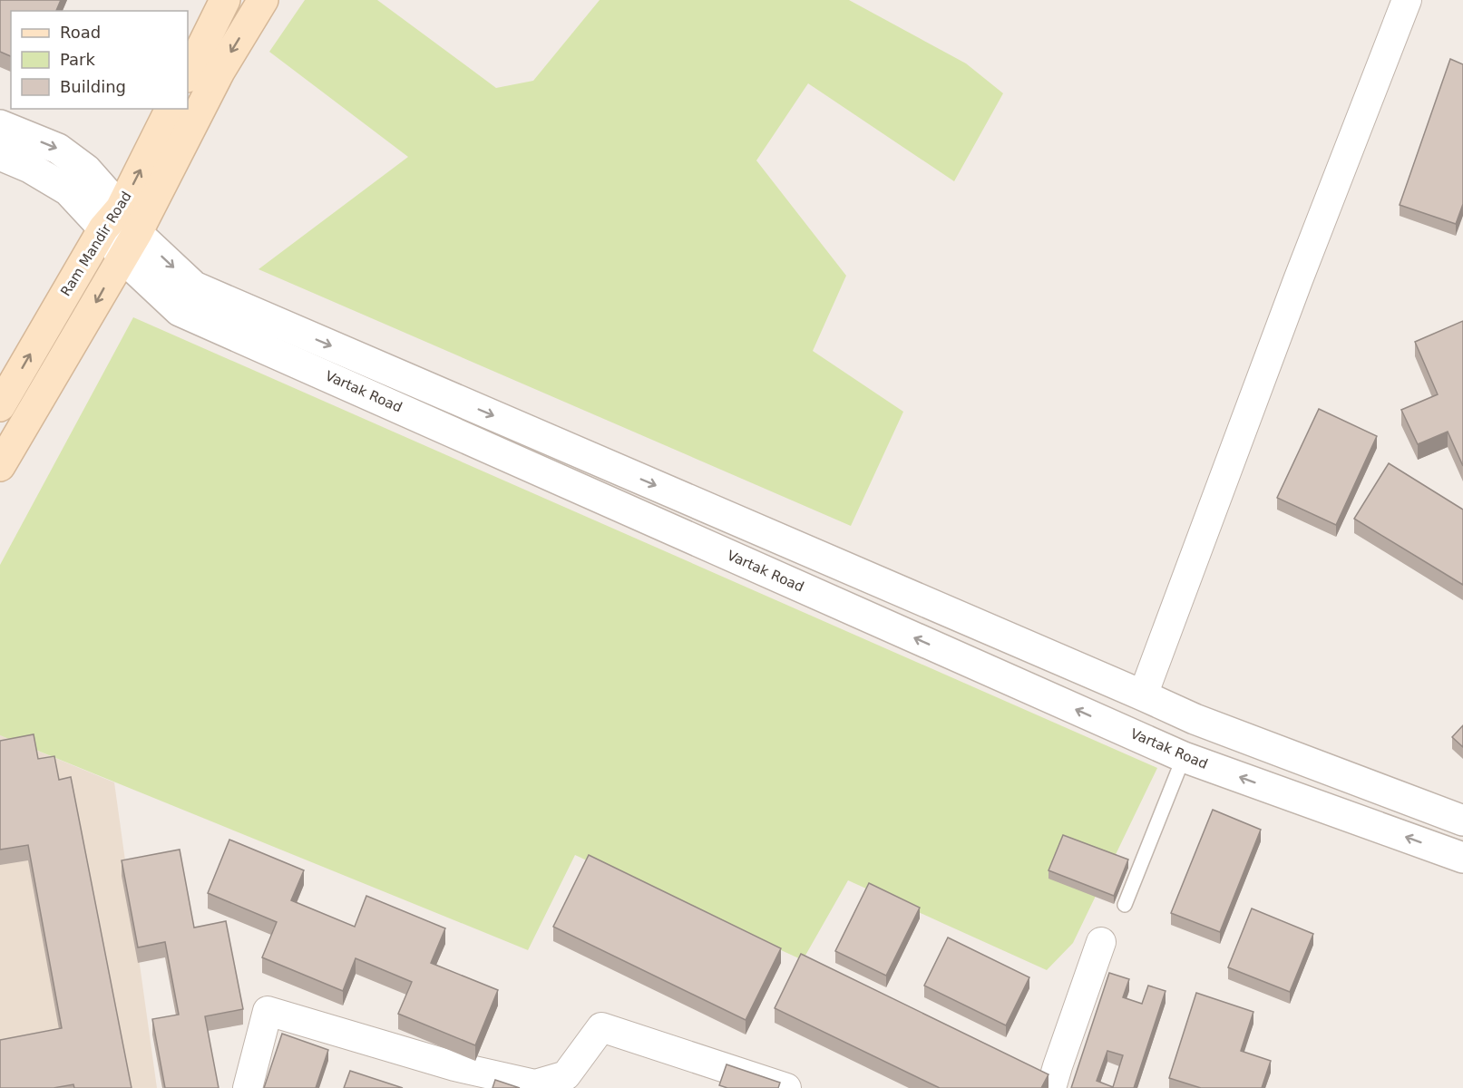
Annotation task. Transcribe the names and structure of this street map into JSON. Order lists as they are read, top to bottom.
{
  "streets": {
    "main road": ["Ram Mandir Road"],
    "street": ["Vartak Road"]
  },
  "crossings": [
    ["Ram Mandir Road", "Vartak Road"]
  ],
  "legend": ["Road", "Park", "Building"]
}
